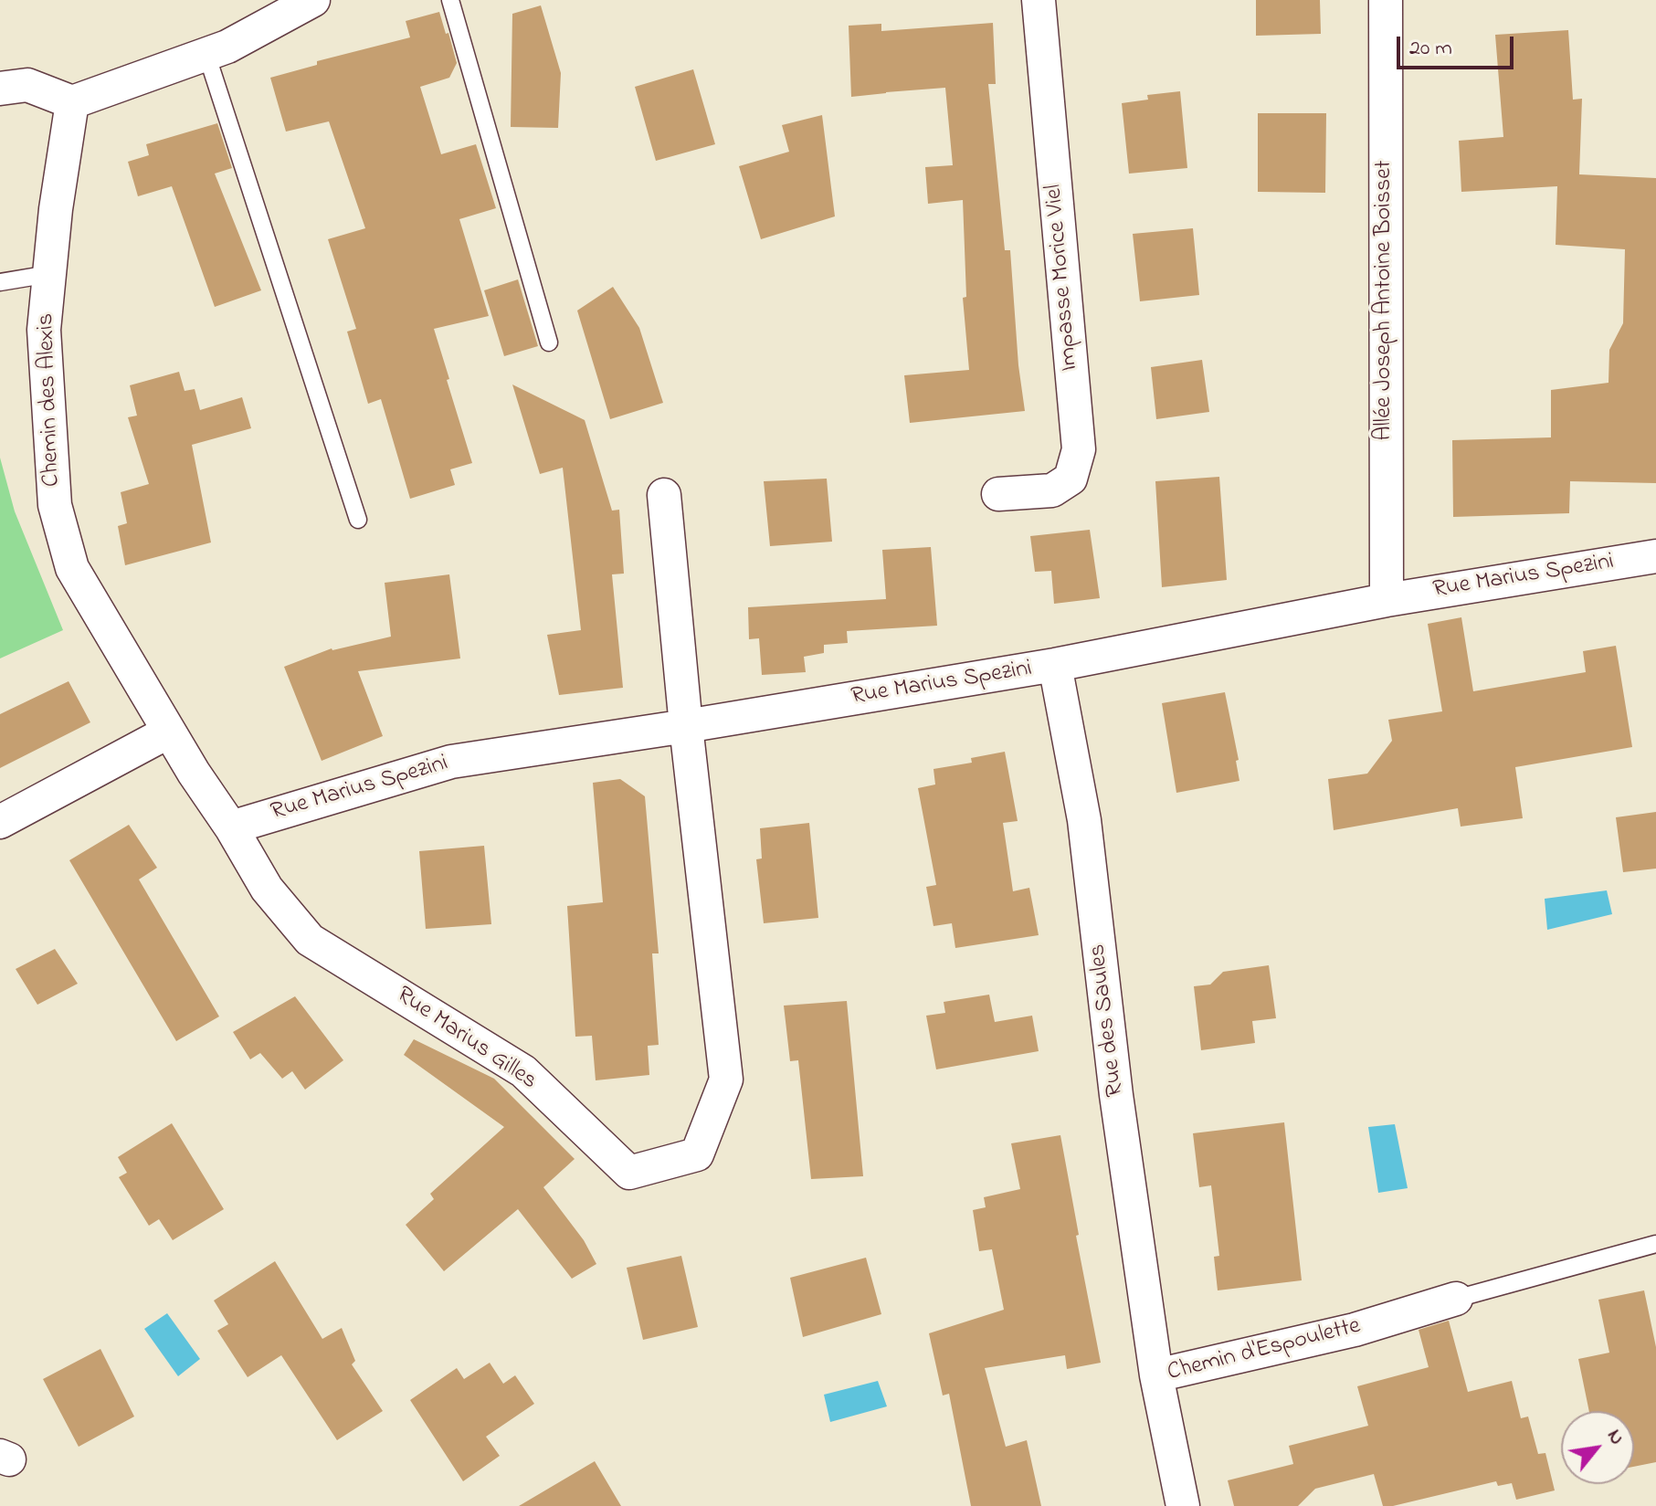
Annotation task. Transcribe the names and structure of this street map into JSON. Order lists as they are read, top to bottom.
{
  "streets": {
    "street": [
      "Impasse Morice Viel",
      "Allée Joseph Antoine Boisset",
      "Chemin des Alexis",
      "Rue Marius Spezini",
      "Rue des Saules",
      "Rue Marius Gilles",
      "Chemin d'Espoulette"
    ]
  },
  "crossings": [
    ["Allée Joseph Antoine Boisset", "Rue Marius Spezini"],
    ["Chemin des Alexis", "Rue Marius Spezini"],
    ["Chemin des Alexis", "Rue Marius Gilles"],
    ["Rue Marius Spezini", "Rue des Saules"],
    ["Rue Marius Spezini", "Rue Marius Gilles"],
    ["Rue des Saules", "Chemin d'Espoulette"]
  ],
  "scale_bar": "20 m",
  "north": "top right"
}
